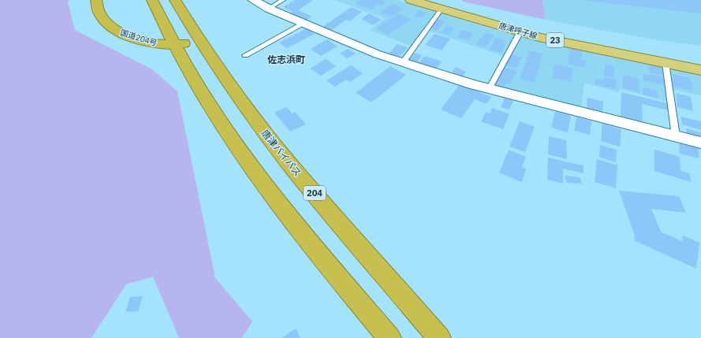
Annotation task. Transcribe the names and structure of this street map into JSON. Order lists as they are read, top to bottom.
{
  "streets": {
    "highway": ["国道204号", "唐津バイパス", "204"],
    "main road": ["唐津呼子線", "23"]
  },
  "crossings": [
    ["国道204号", "唐津バイパス"]
  ],
  "districts": ["佐志浜町"]
}
